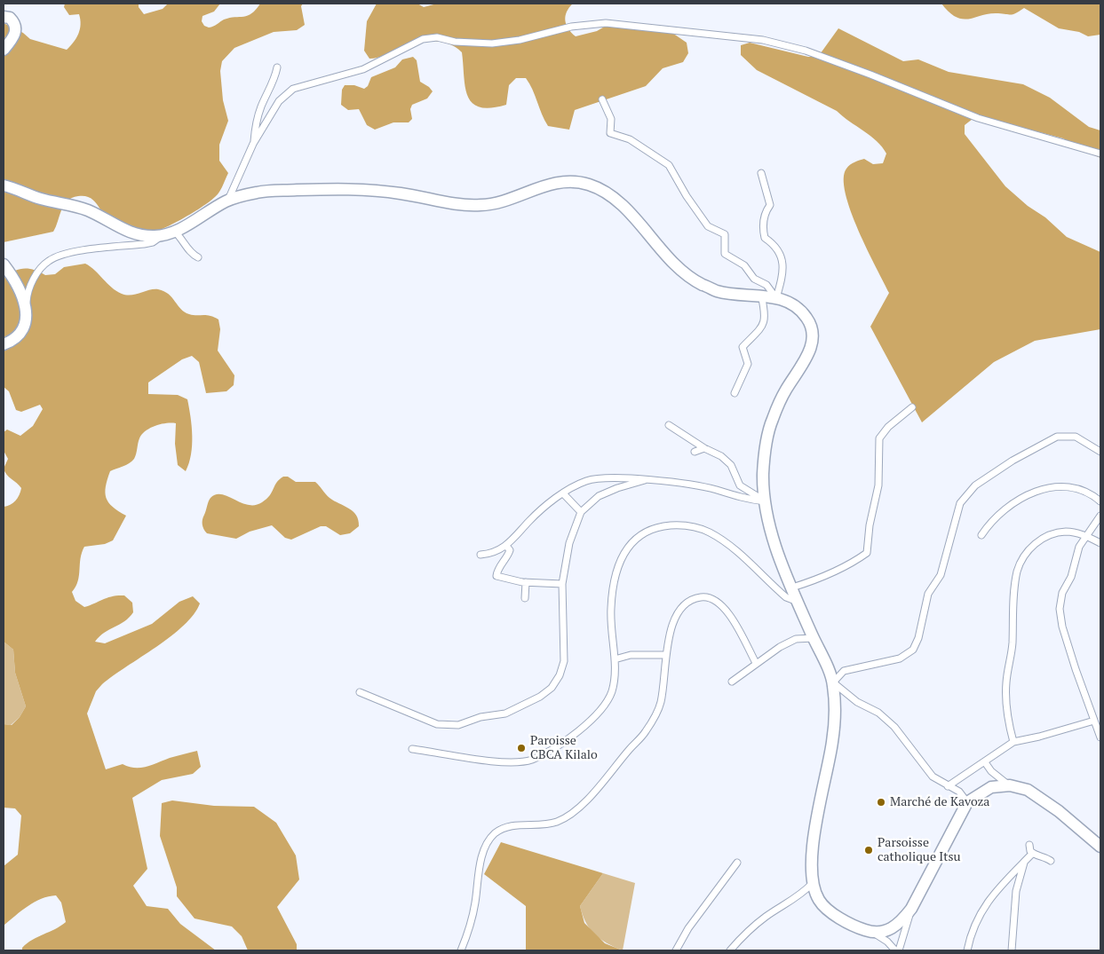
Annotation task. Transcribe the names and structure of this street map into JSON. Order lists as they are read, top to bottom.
{
  "places": ["Paroisse CBCA Kilalo", "Marché de Kavoza", "Parsoisse catholique Itsu"]
}
